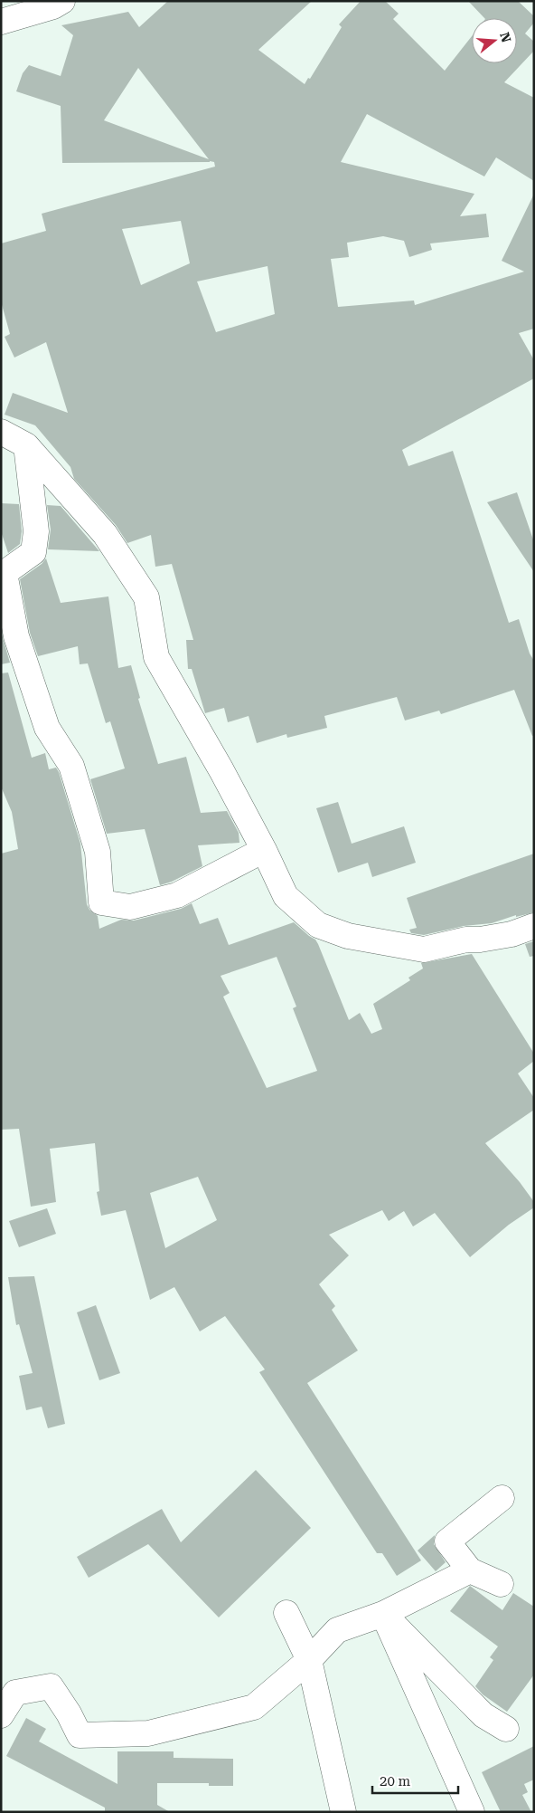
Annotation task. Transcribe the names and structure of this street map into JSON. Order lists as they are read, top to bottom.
{
  "scale_bar": "20 m",
  "north": "right"
}
